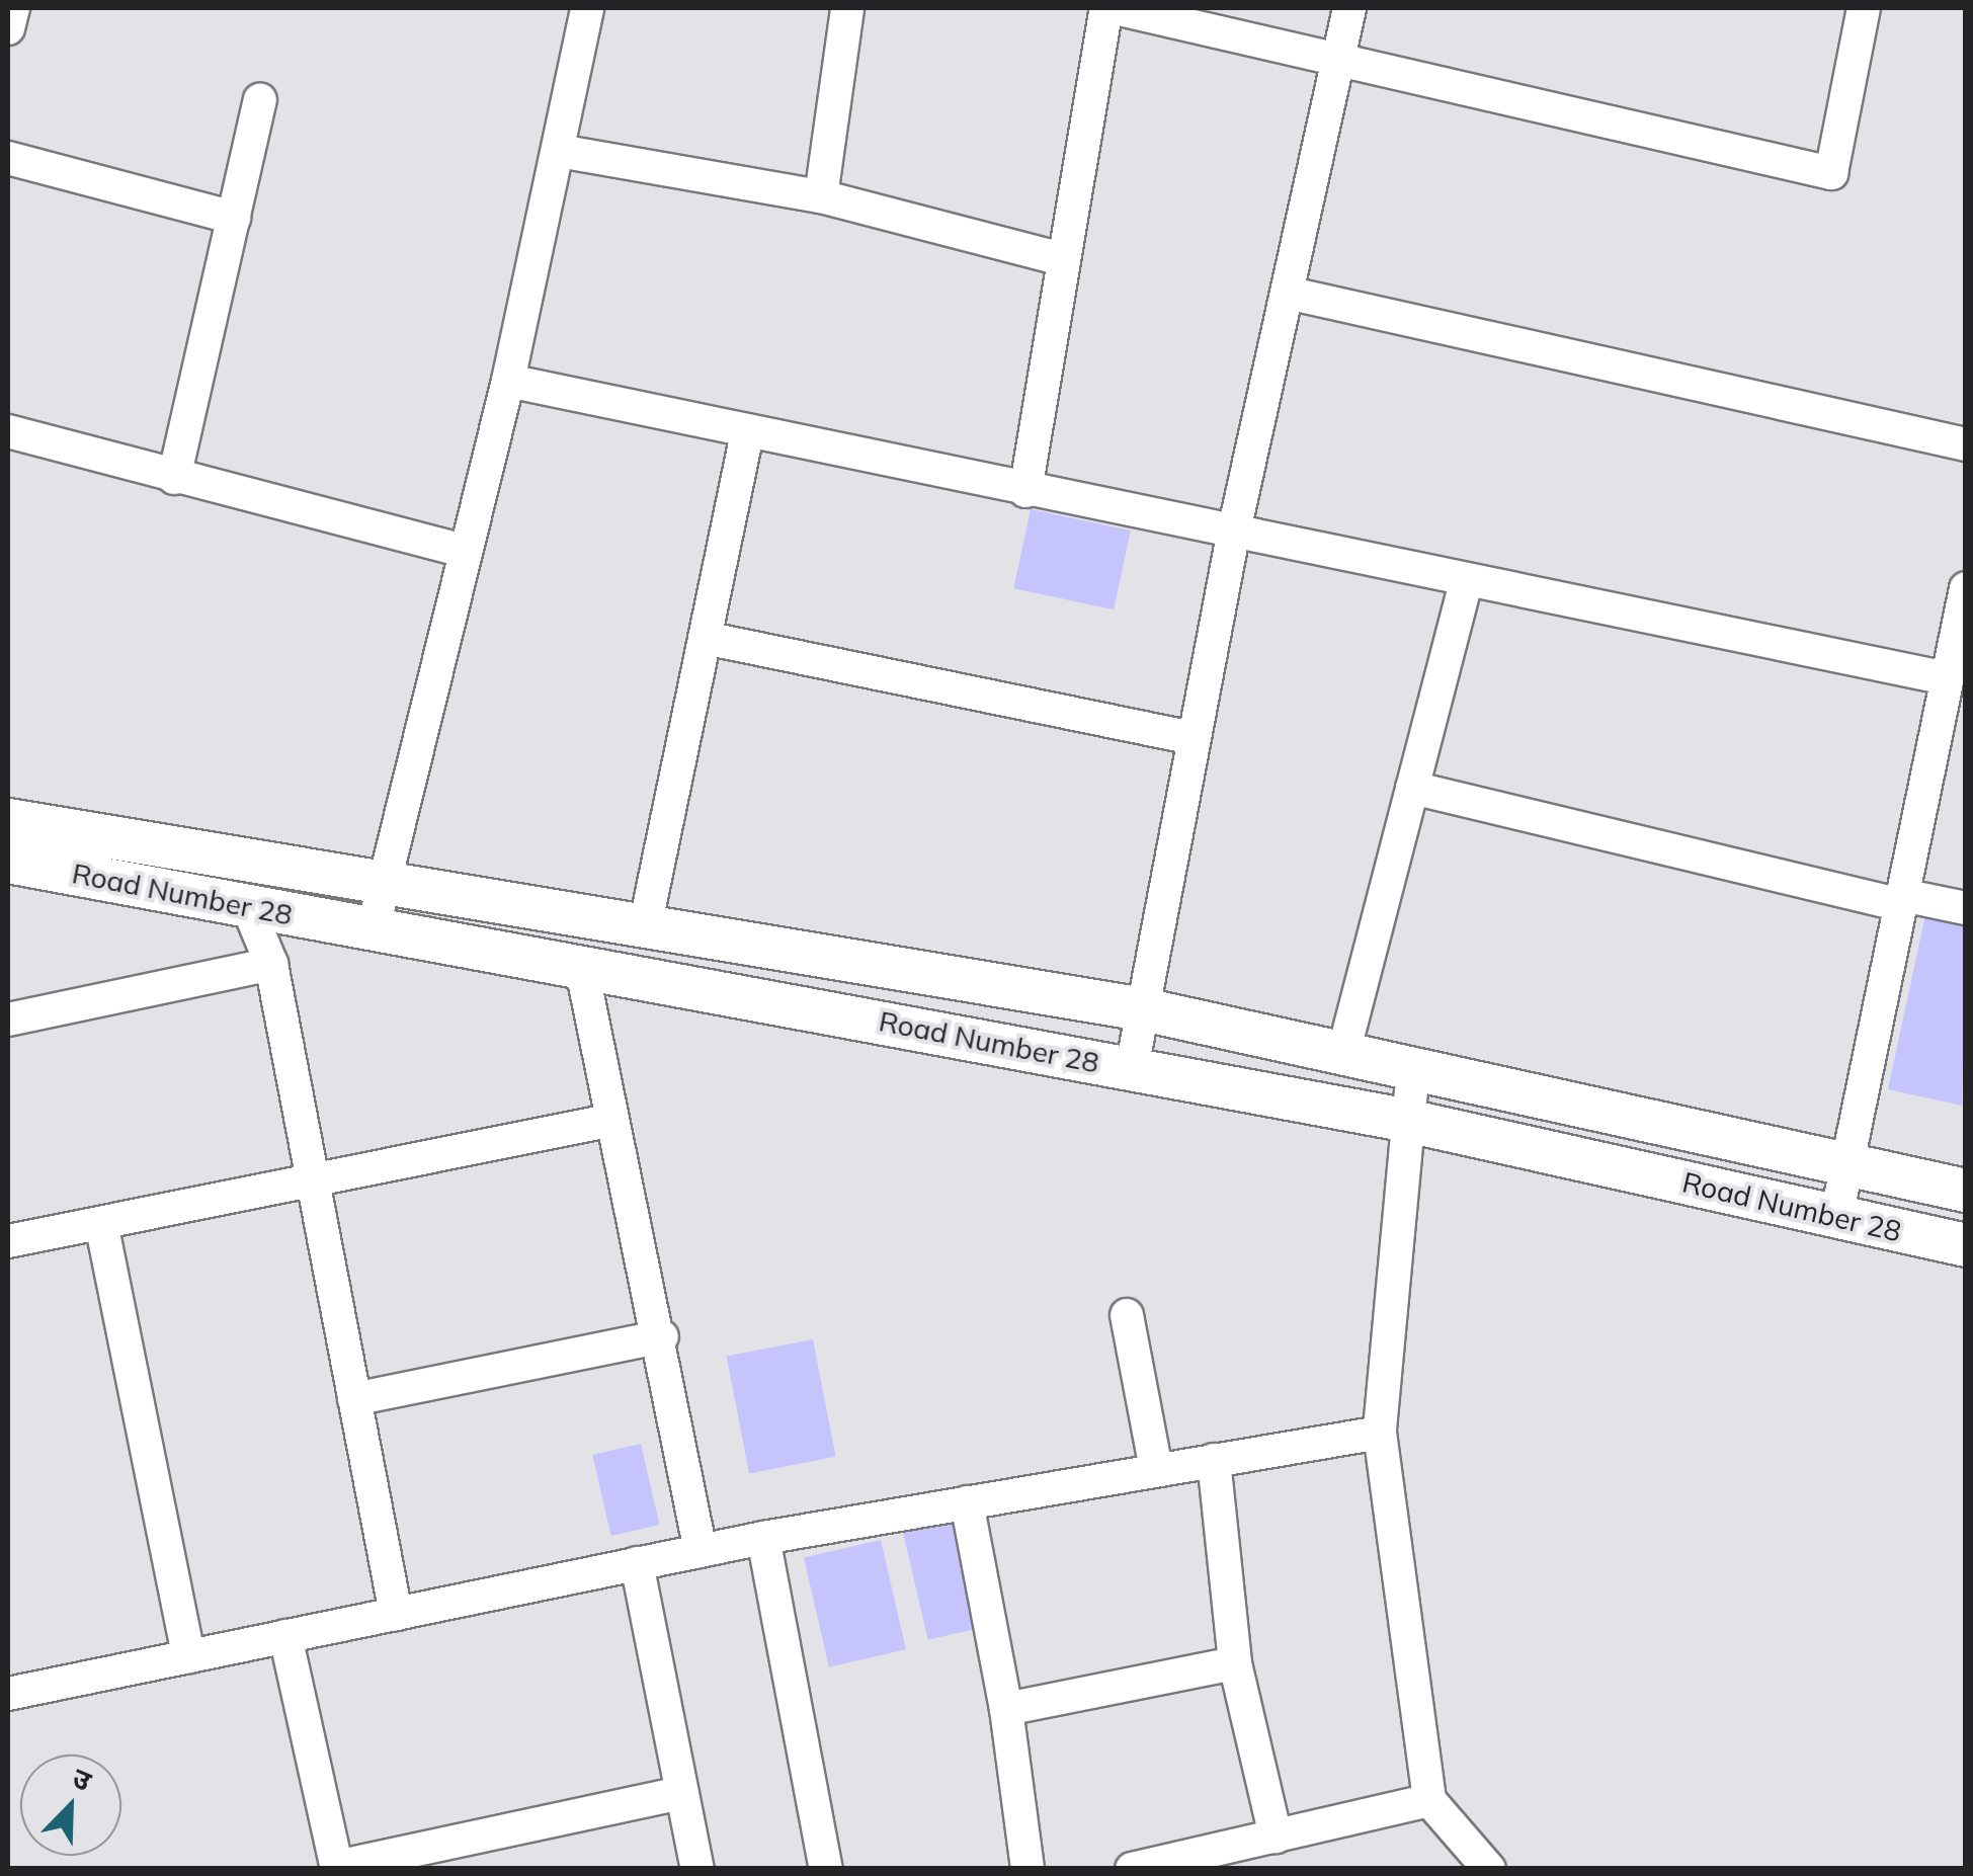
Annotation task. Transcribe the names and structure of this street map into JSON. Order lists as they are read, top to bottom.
{
  "streets": {
    "street": ["Road Number 28"]
  },
  "north": "top right"
}
